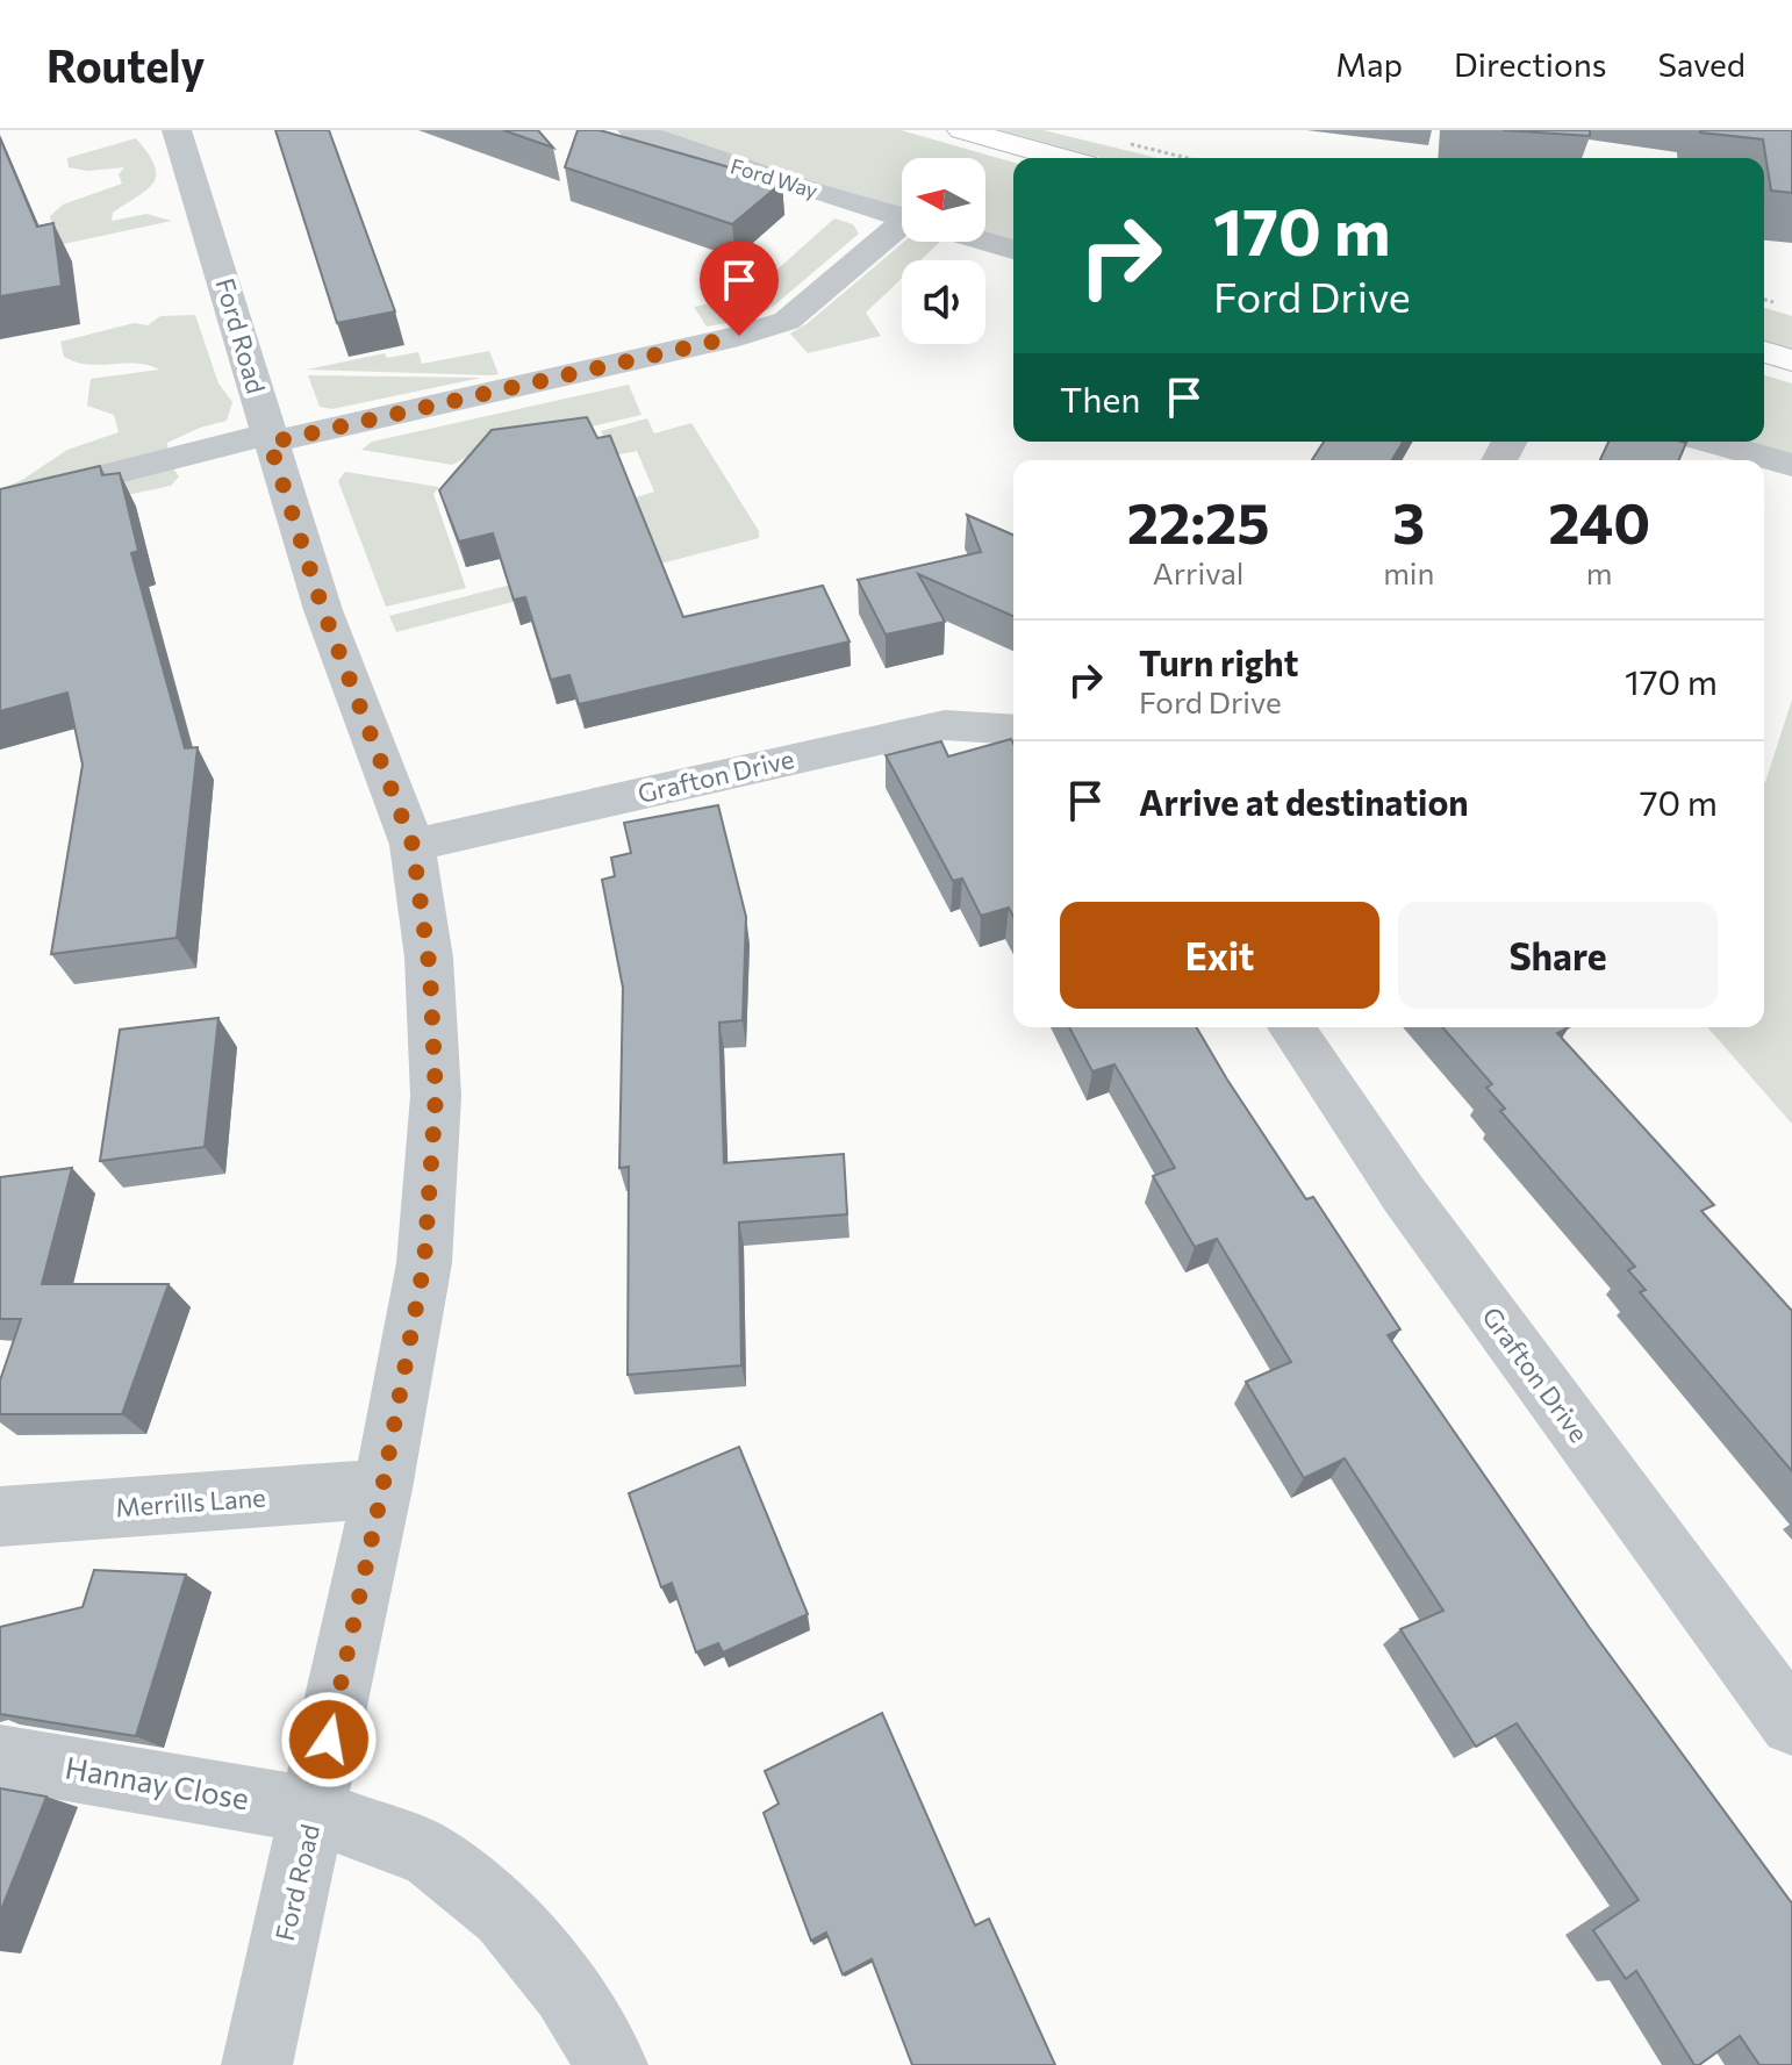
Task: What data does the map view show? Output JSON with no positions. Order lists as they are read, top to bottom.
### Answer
{
  "streets": {
    "street": [
      "Ford Way",
      "Ford Road",
      "Grafton Drive",
      "Merrills Lane",
      "Hannay Close"
    ]
  },
  "crossings": [
    ["Ford Road", "Grafton Drive"],
    ["Ford Road", "Merrills Lane"],
    ["Ford Road", "Hannay Close"]
  ],
  "north": "left",
  "page": {
    "header": "Routely",
    "nav": ["Map", "Directions", "Saved"],
    "turn": ["170 m", "Ford Drive"],
    "then": "Then",
    "eta": [
      "22:25",
      "Arrival",
      "3",
      "min",
      "240",
      "m"
    ],
    "list": [
      {
        "name": "Turn right",
        "note": "Ford Drive",
        "value": "170 m"
      },
      {
        "name": "Arrive at destination",
        "value": "70 m"
      }
    ],
    "buttons": ["Exit", "Share"]
  }
}
